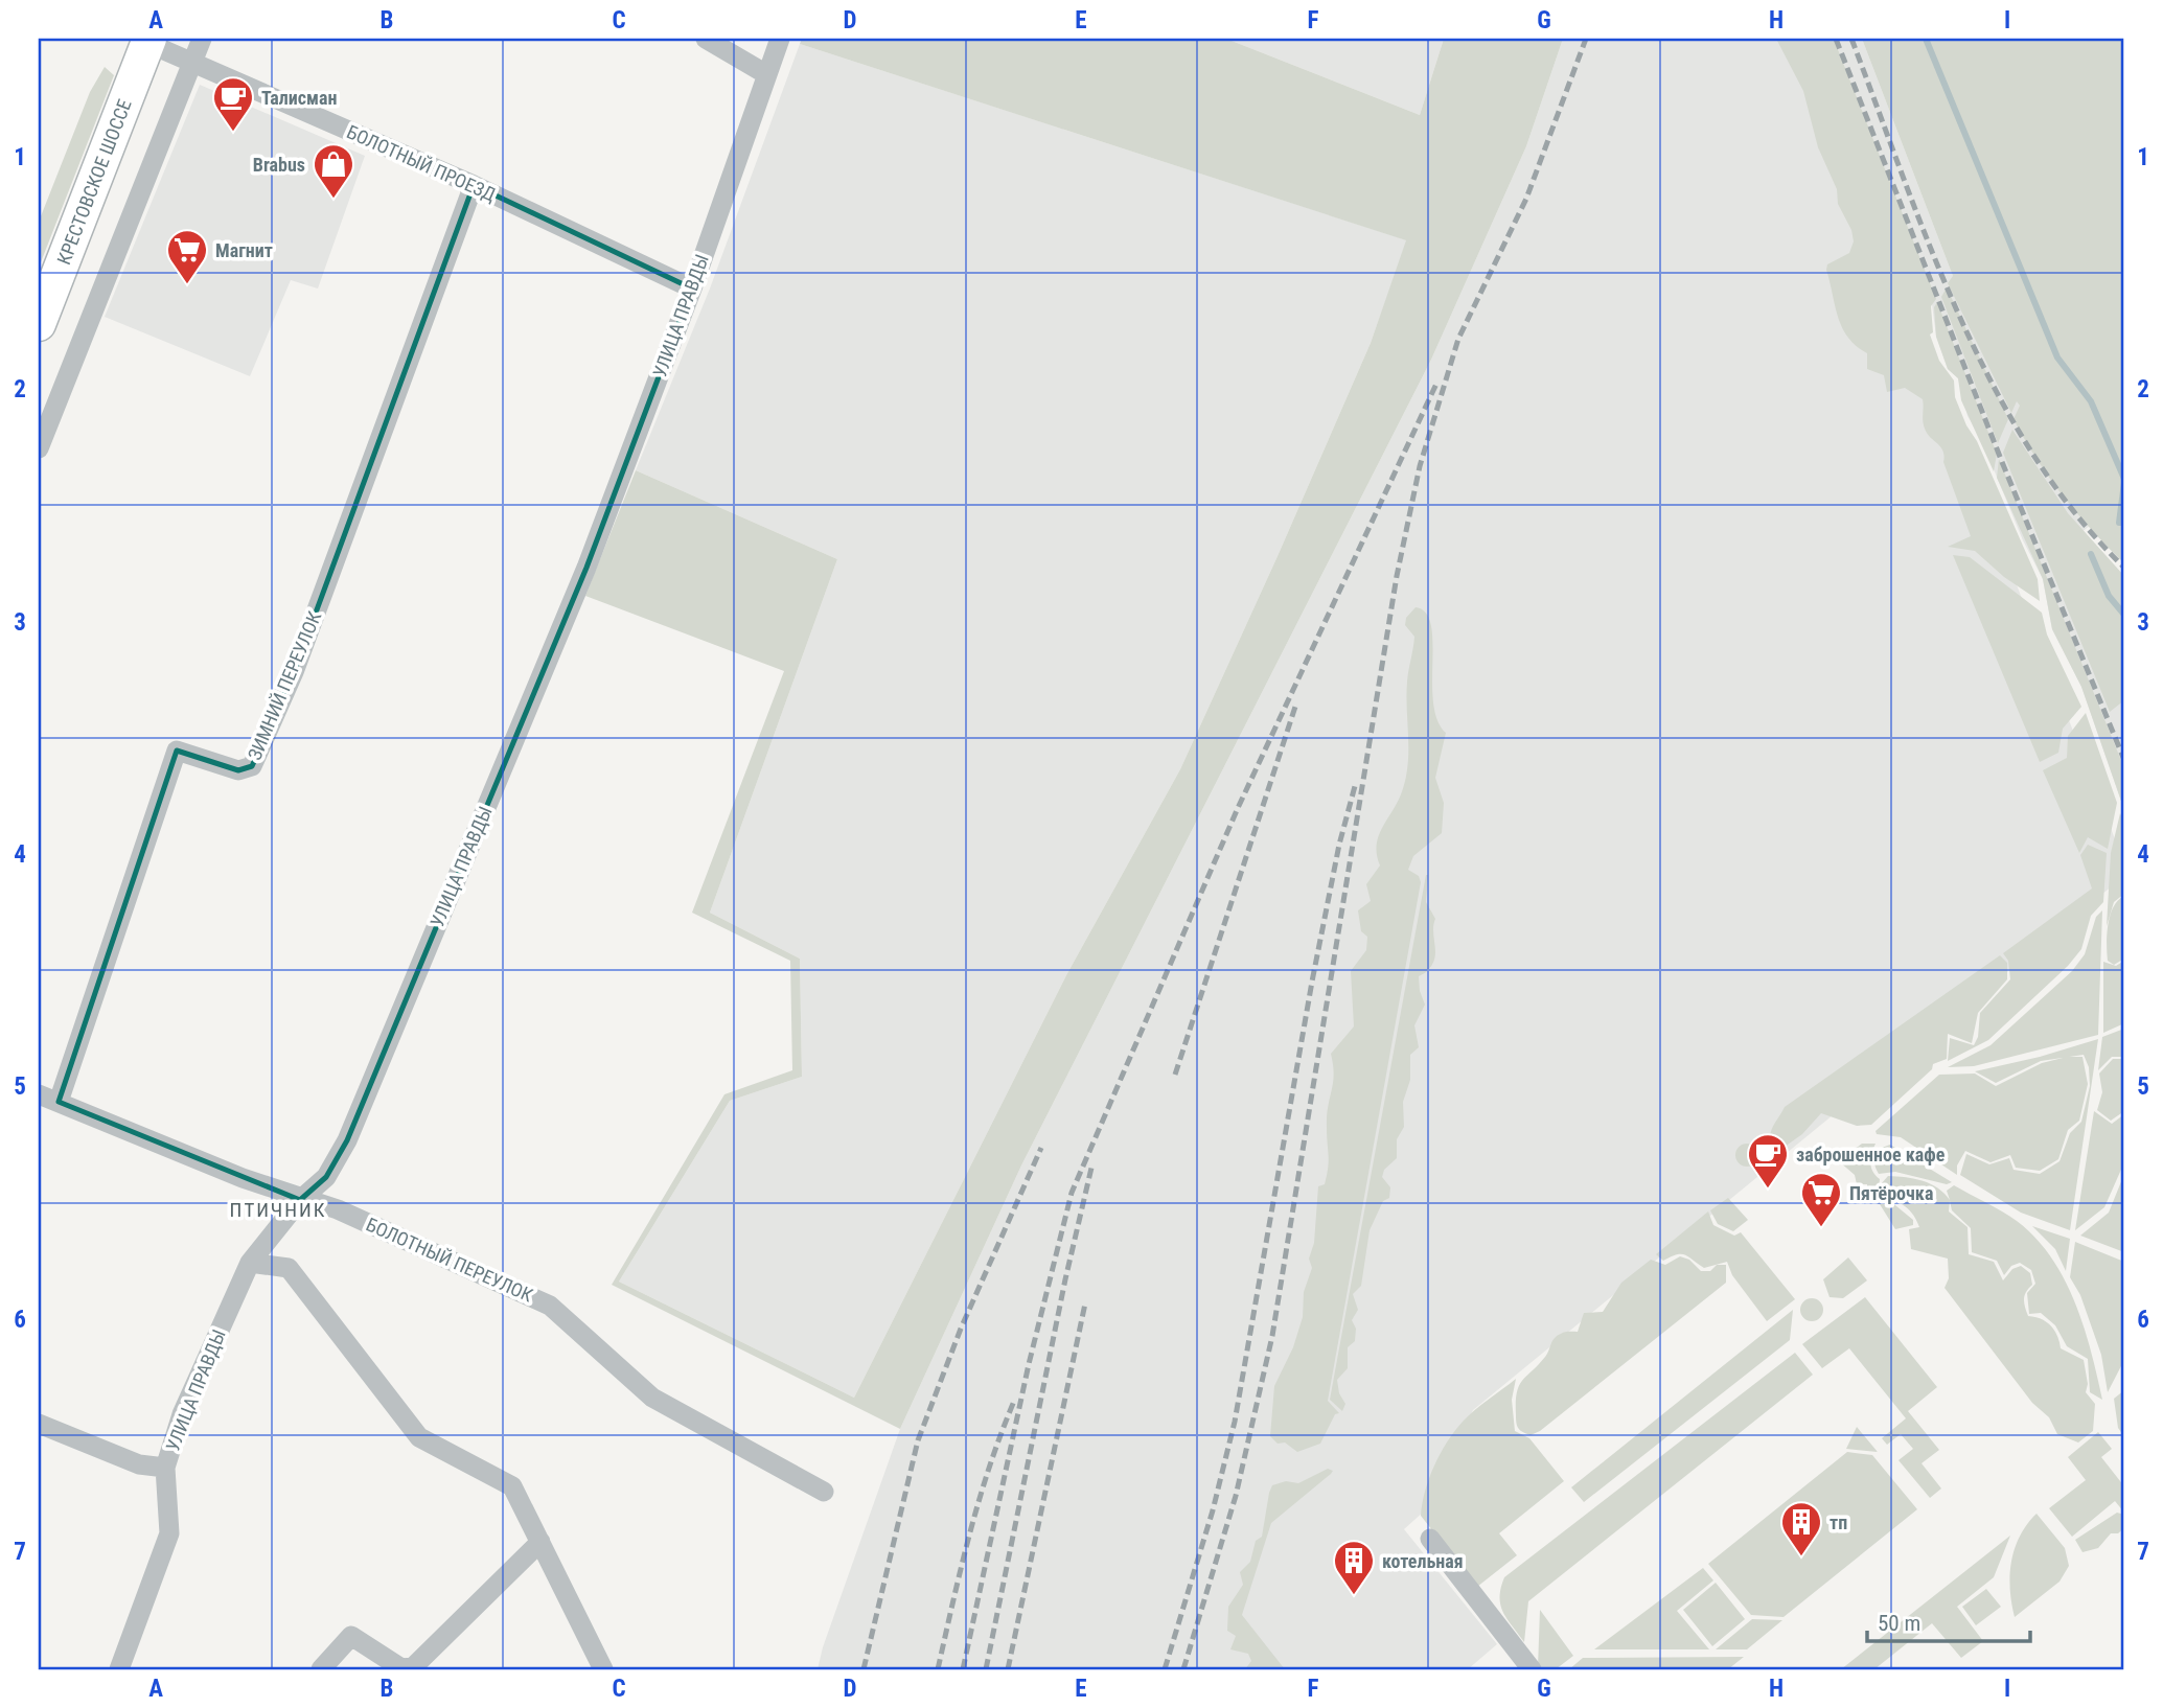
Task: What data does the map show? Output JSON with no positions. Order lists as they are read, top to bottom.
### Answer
{
  "streets": {
    "main road": ["КРЕСТОВСКОЕ ШОССЕ"],
    "street": [
      "БОЛОТНЫЙ ПРОЕЗД",
      "УЛИЦА ПРАВДЫ",
      "ЗИМНИЙ ПЕРЕУЛОК",
      "БОЛОТНЫЙ ПЕРЕУЛОК"
    ]
  },
  "crossings": [
    ["БОЛОТНЫЙ ПРОЕЗД", "КРЕСТОВСКОЕ ШОССЕ"],
    ["БОЛОТНЫЙ ПРОЕЗД", "УЛИЦА ПРАВДЫ"],
    ["БОЛОТНЫЙ ПРОЕЗД", "ЗИМНИЙ ПЕРЕУЛОК"],
    ["УЛИЦА ПРАВДЫ", "БОЛОТНЫЙ ПЕРЕУЛОК"],
    ["ЗИМНИЙ ПЕРЕУЛОК", "БОЛОТНЫЙ ПЕРЕУЛОК"]
  ],
  "districts": ["ПТИЧНИК"],
  "places": {
    "cafe": ["Талисман", "заброшенное кафе"],
    "shop": ["Brabus"],
    "supermarket": ["Магнит", "Пятёрочка"],
    "building": ["тп", "котельная"]
  },
  "scale_bar": "50 m",
  "grid": {
    "columns": [
      "A",
      "B",
      "C",
      "D",
      "E",
      "F",
      "G",
      "H",
      "I"
    ],
    "rows": [
      "1",
      "2",
      "3",
      "4",
      "5",
      "6",
      "7"
    ]
  }
}
